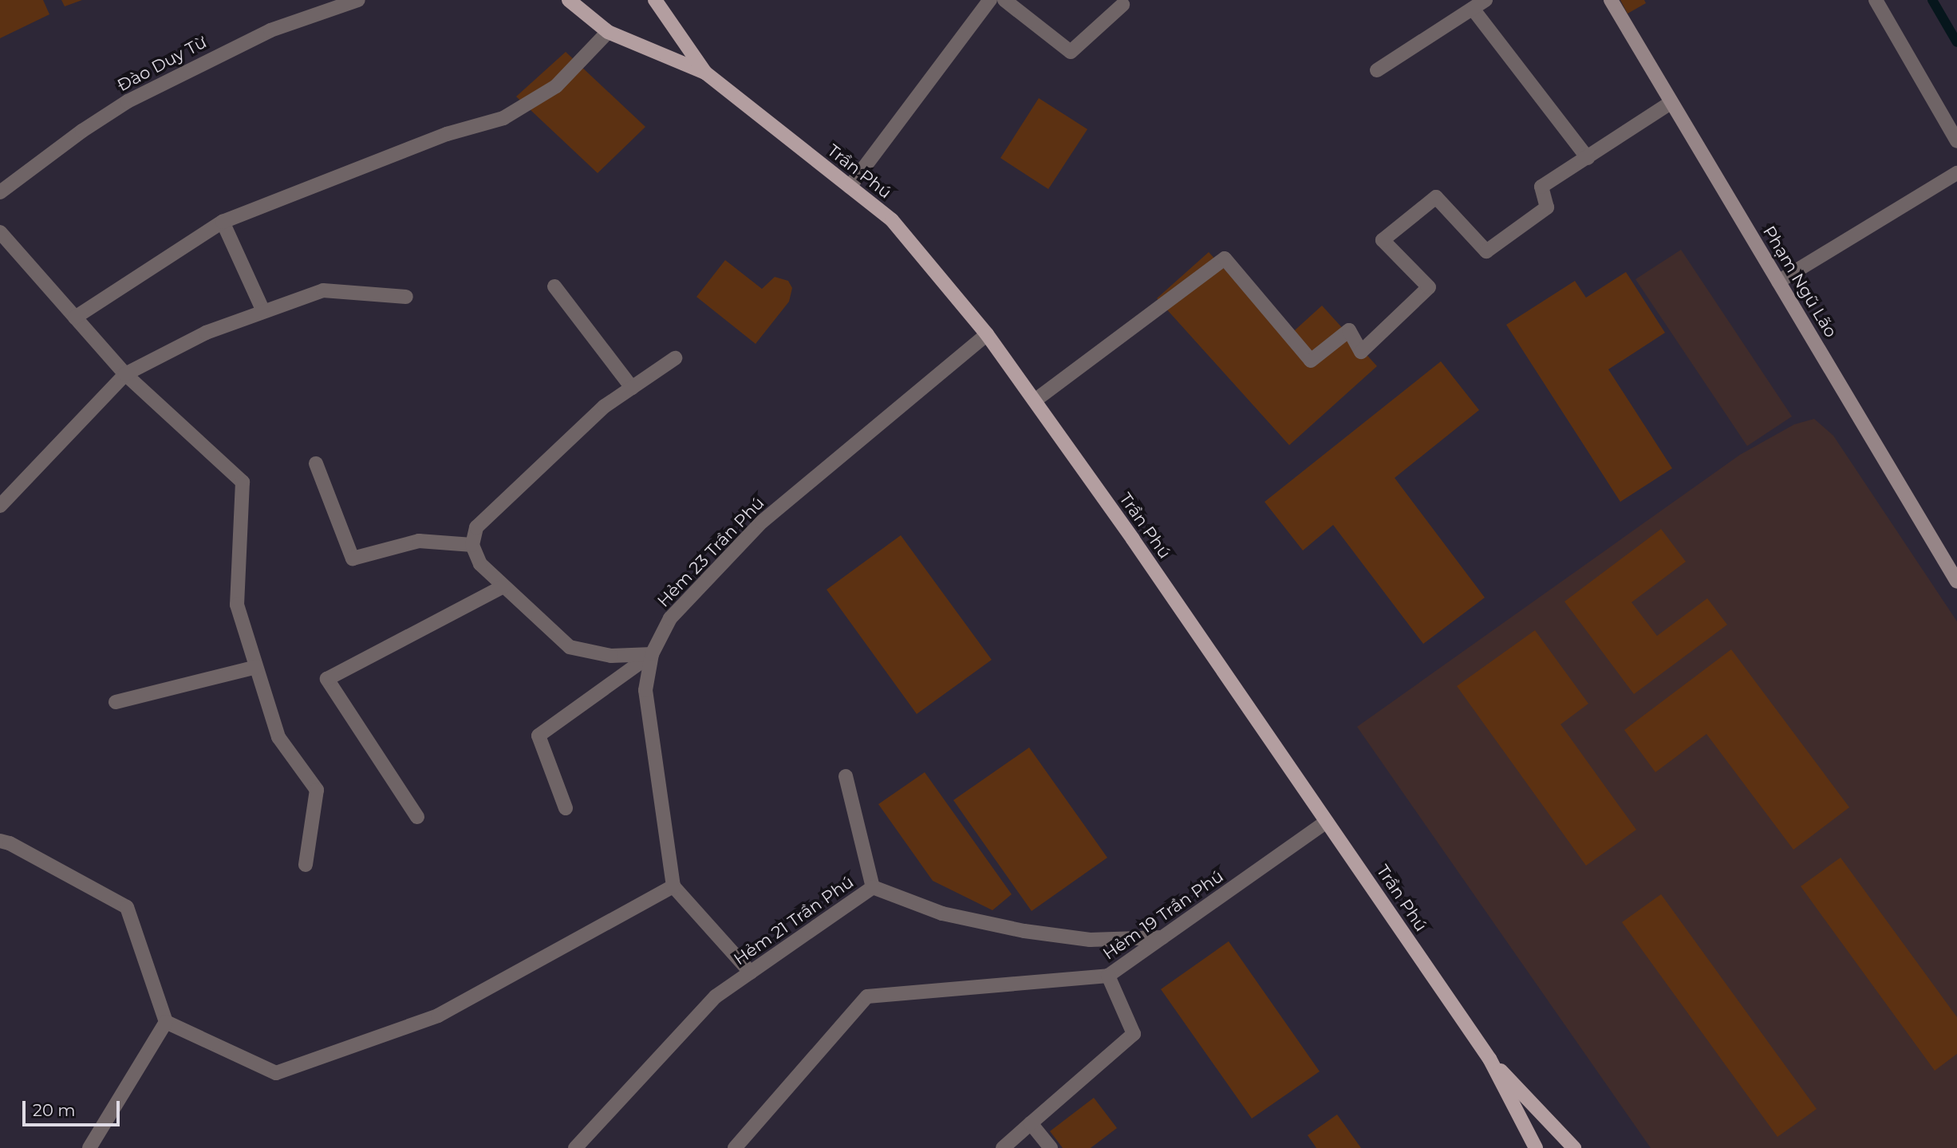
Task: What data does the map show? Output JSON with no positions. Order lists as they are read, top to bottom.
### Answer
{
  "streets": {
    "main road": ["Trần Phú"],
    "street": [
      "Đào Duy Từ",
      "Phạm Ngũ Lão",
      "Hẻm 23 Trần Phú",
      "Hẻm 19 Trần Phú",
      "Hẻm 21 Trần Phú"
    ]
  },
  "crossings": [
    ["Trần Phú", "Hẻm 23 Trần Phú"],
    ["Trần Phú", "Hẻm 19 Trần Phú"],
    ["Hẻm 19 Trần Phú", "Hẻm 21 Trần Phú"]
  ],
  "scale_bar": "20 m"
}
